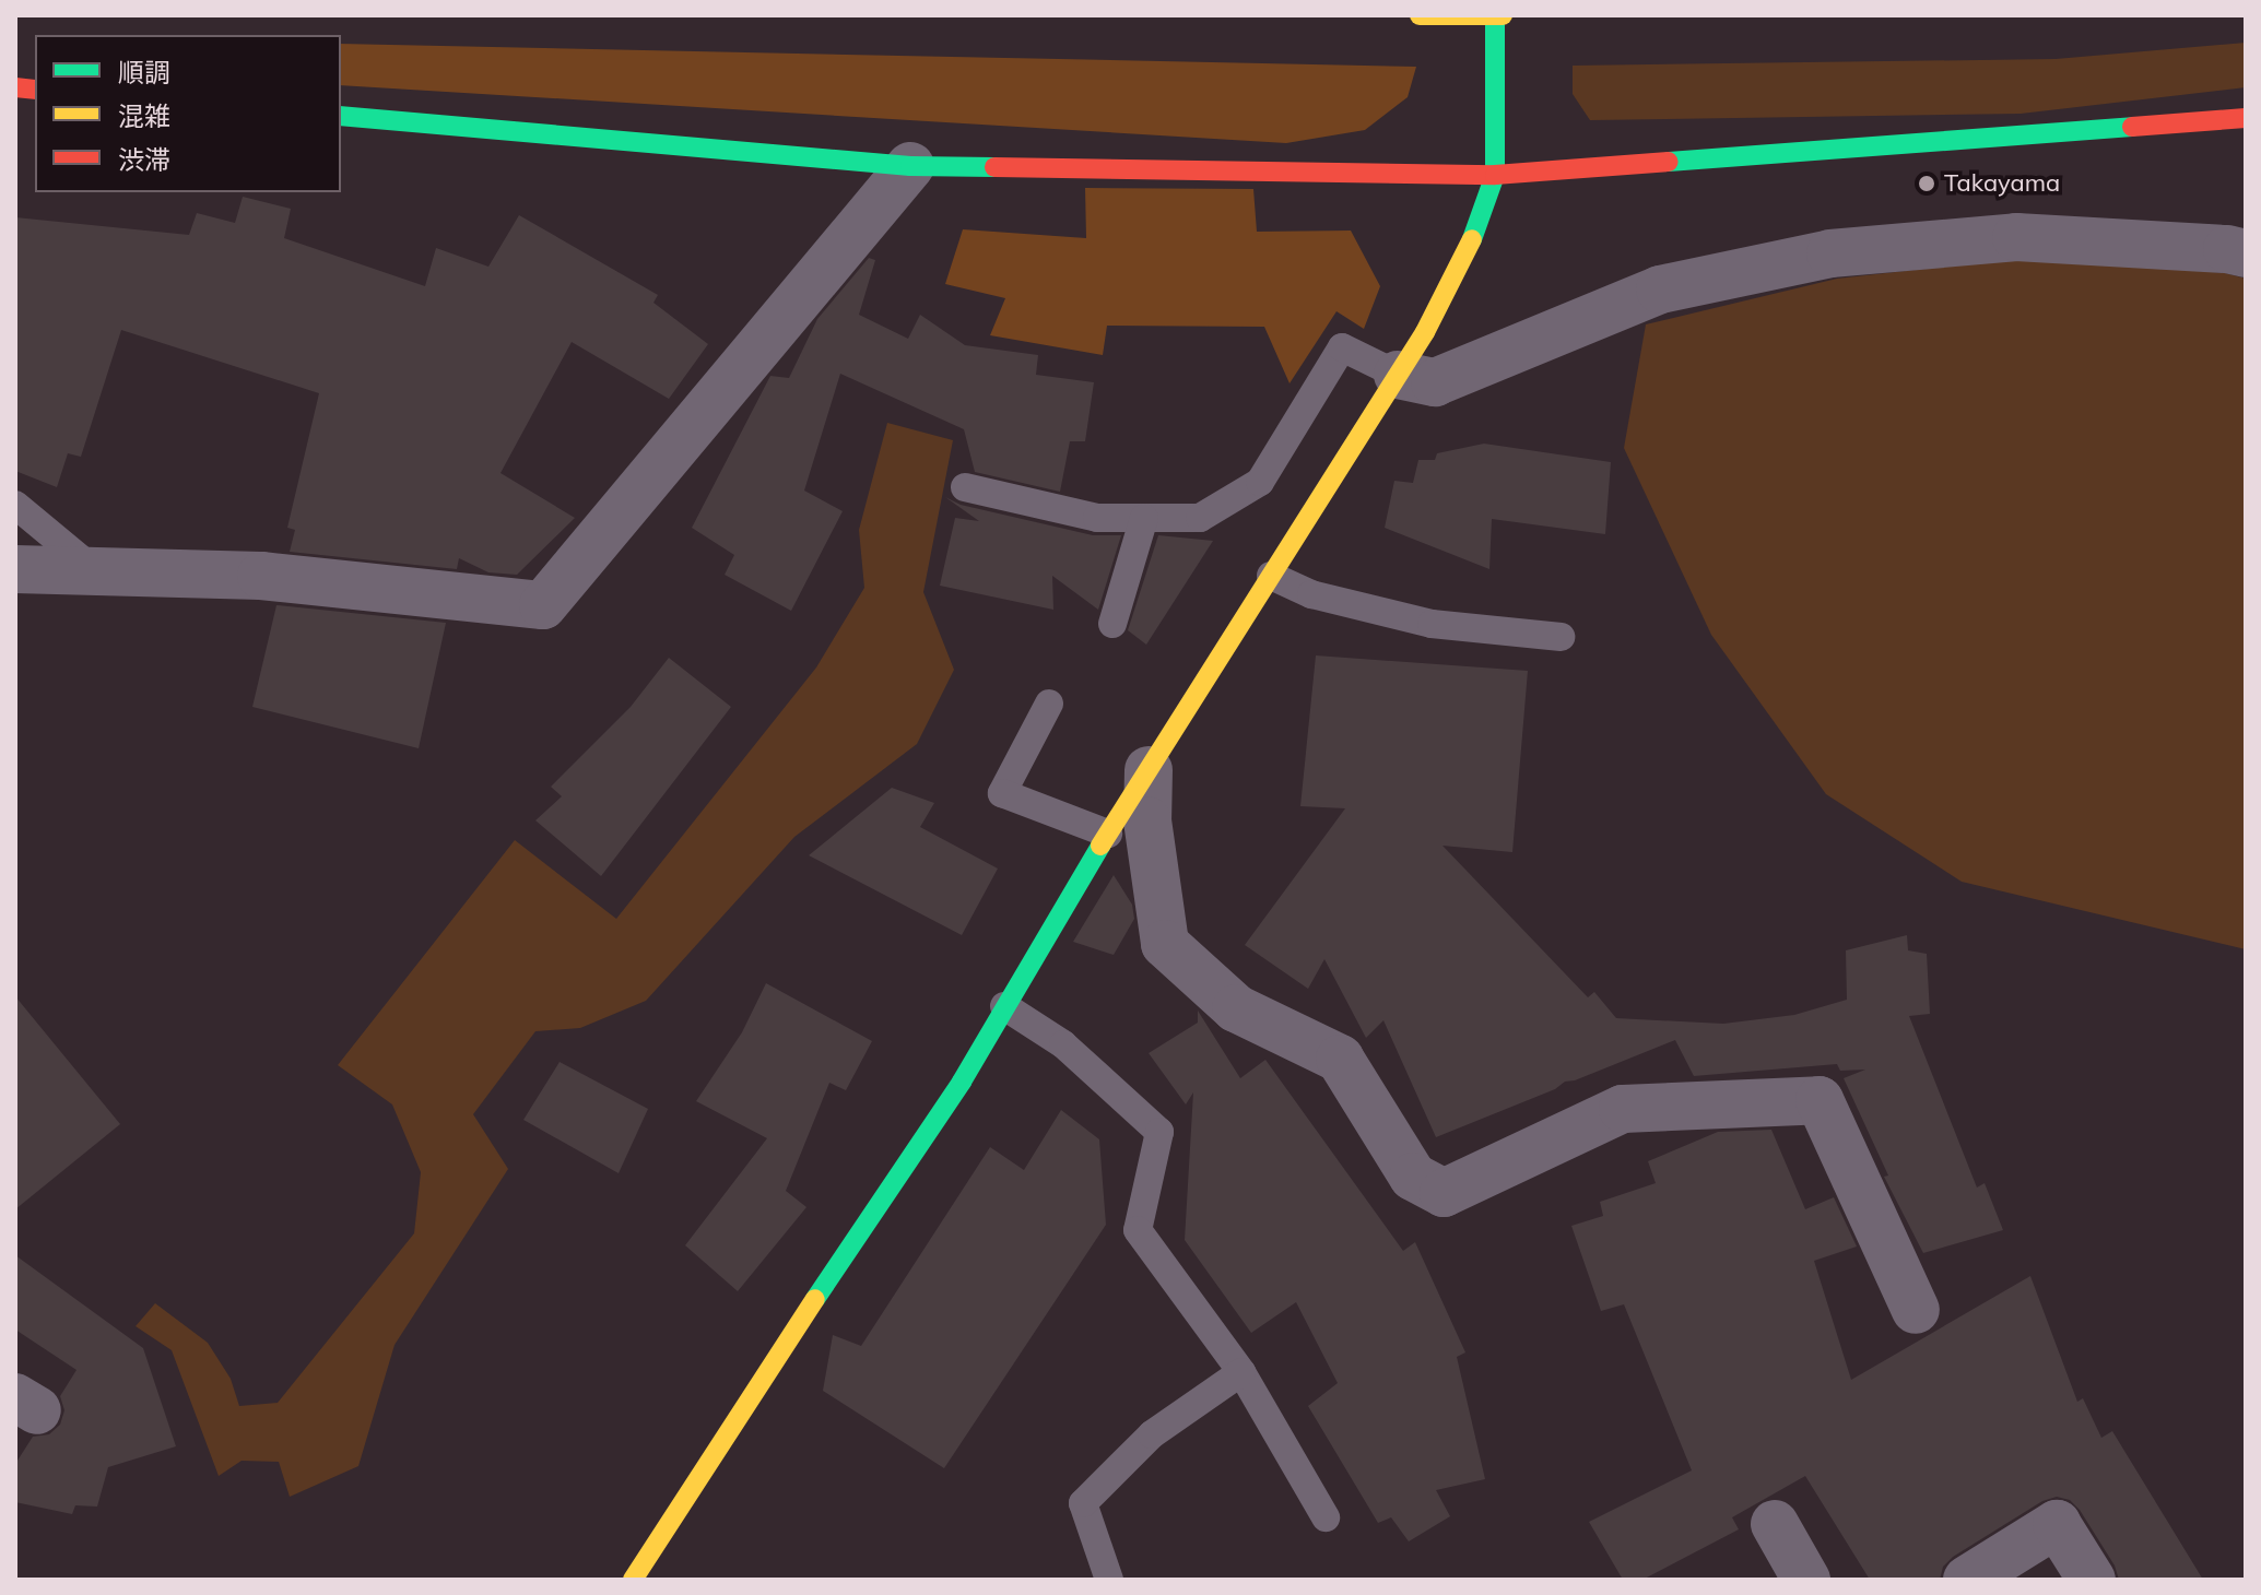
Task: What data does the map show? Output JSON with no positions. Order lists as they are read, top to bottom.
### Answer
{
  "places": ["Takayama"],
  "legend": ["順調", "混雑", "渋滞"]
}
